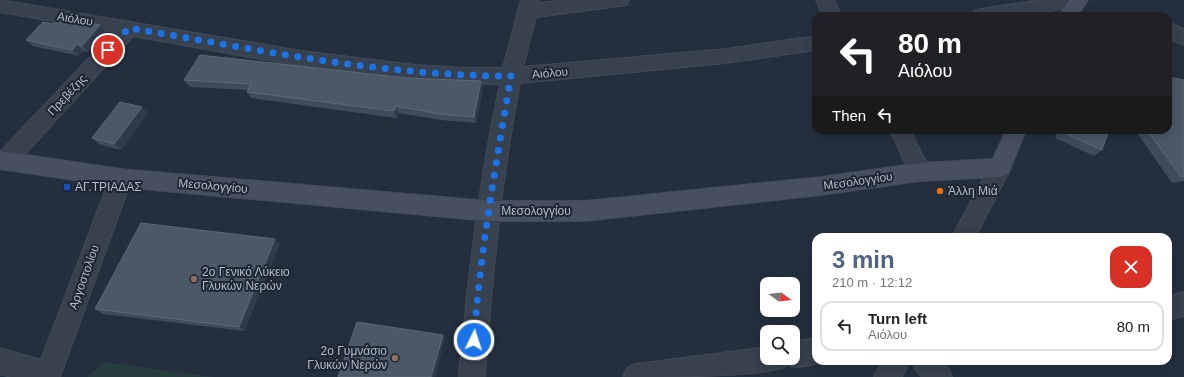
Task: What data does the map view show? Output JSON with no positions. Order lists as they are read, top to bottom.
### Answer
{
  "streets": {
    "street": [
      "Αιόλου",
      "Πρεβέζης",
      "Μεσολογγίου",
      "Αργοστολίου"
    ]
  },
  "crossings": [
    ["Αιόλου", "Πρεβέζης"],
    ["Πρεβέζης", "Μεσολογγίου"],
    ["Μεσολογγίου", "Αργοστολίου"]
  ],
  "places": {
    "transit": ["ΑΓ.ΤΡΙΑΔΑΣ"],
    "other": ["Άλλη Μιά", "2ο Γενικό Λύκειο Γλυκών Νερών", "2ο Γυμνάσιο Γλυκών Νερών"]
  },
  "north": "right",
  "page": {
    "turn": ["80 m", "Αιόλου"],
    "then": "Then",
    "heading": ["3 min", "210 m · 12:12"],
    "list": [
      {
        "name": "Turn left",
        "note": "Αιόλου",
        "value": "80 m"
      }
    ]
  }
}
